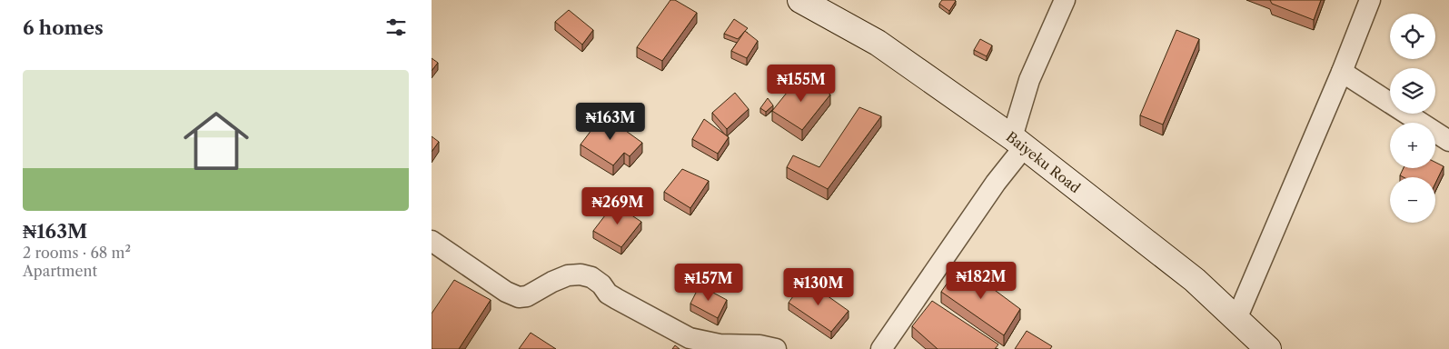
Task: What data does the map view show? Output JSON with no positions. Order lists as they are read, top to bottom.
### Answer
{
  "streets": {
    "main road": ["Baiyeku Road"]
  },
  "page": {
    "heading": "6 homes",
    "map_buttons": ["+", "−"],
    "list": [
      {
        "name": "₦163M",
        "note": "2 rooms · 68 m² · Apartment"
      }
    ],
    "price": [
      "₦155M",
      "₦163M",
      "₦269M",
      "₦182M",
      "₦157M",
      "₦130M"
    ]
  }
}
